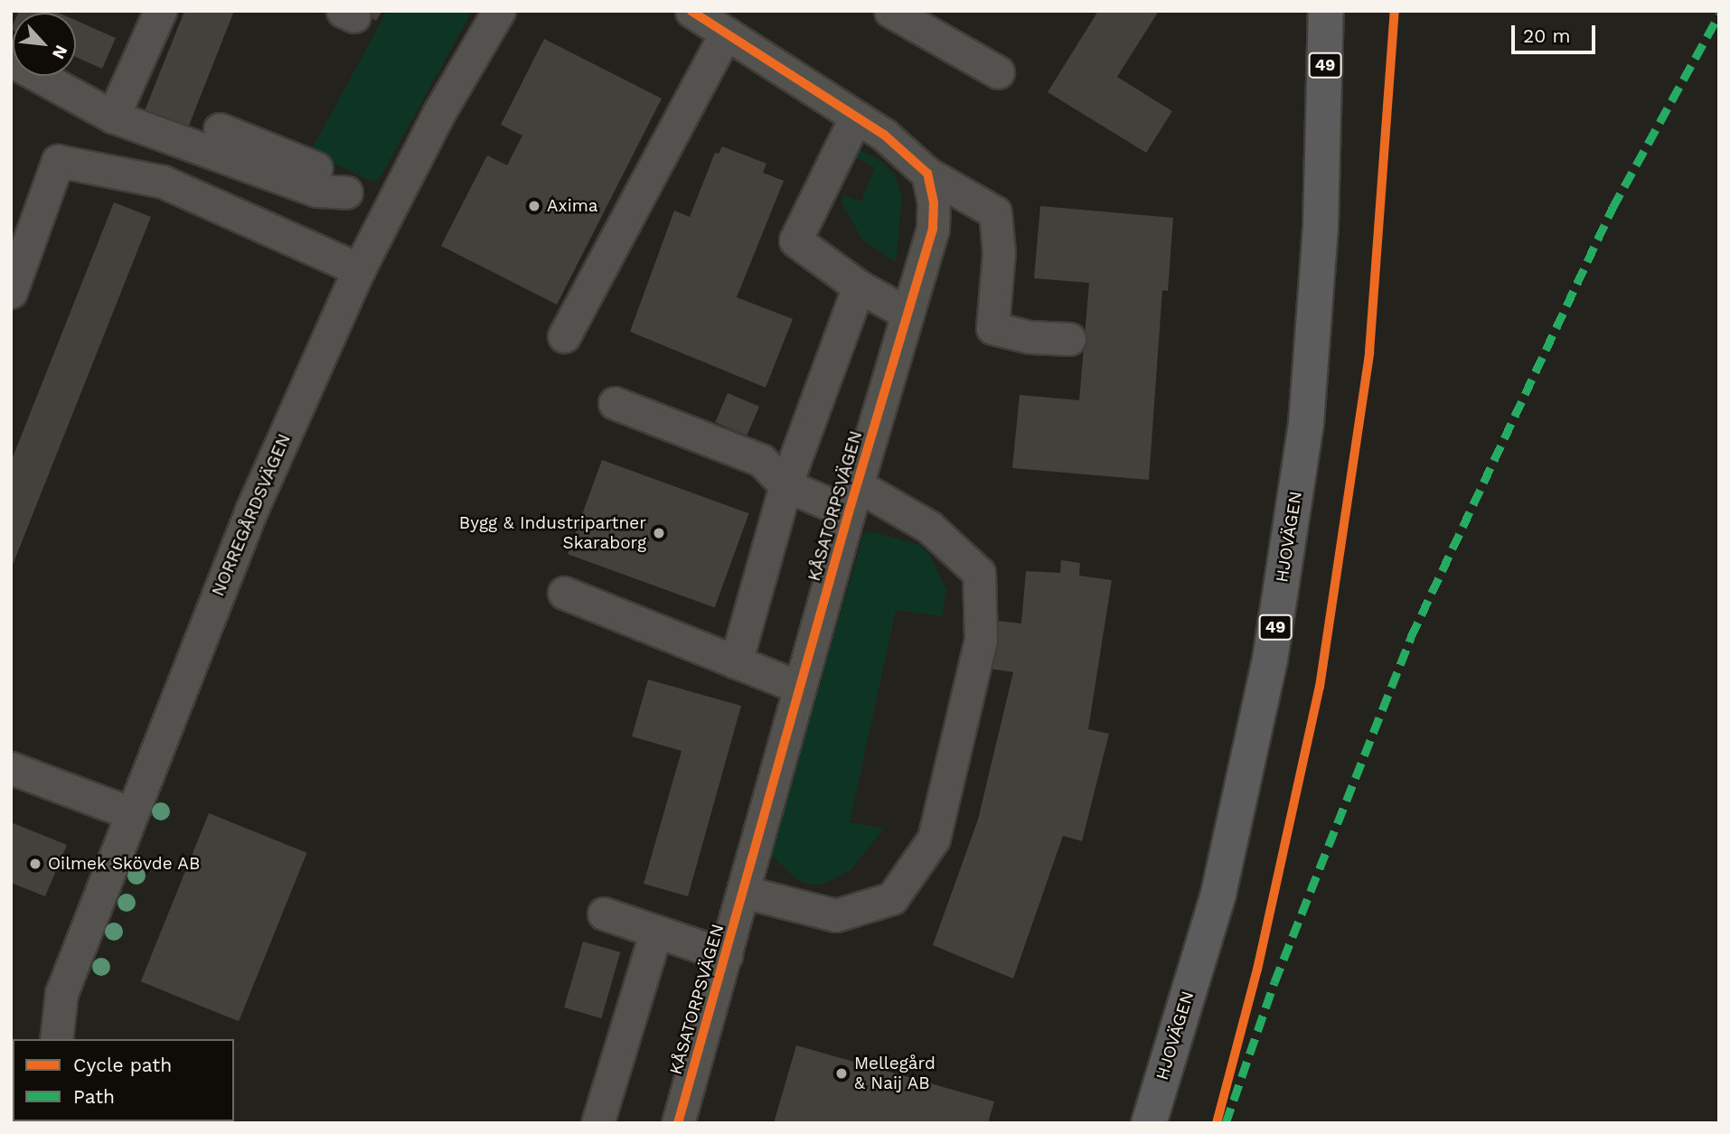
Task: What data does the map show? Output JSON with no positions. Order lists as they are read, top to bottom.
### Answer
{
  "streets": {
    "main road": ["49", "HJOVÄGEN"],
    "street": ["KÅSATORPSVÄGEN", "NORREGÅRDSVÄGEN"]
  },
  "places": [
    "Axima",
    "Bygg & Industripartner Skaraborg",
    "Oilmek Skövde AB",
    "Mellegård & Naij AB"
  ],
  "legend": ["Cycle path", "Path"],
  "scale_bar": "20 m",
  "north": "bottom right"
}
